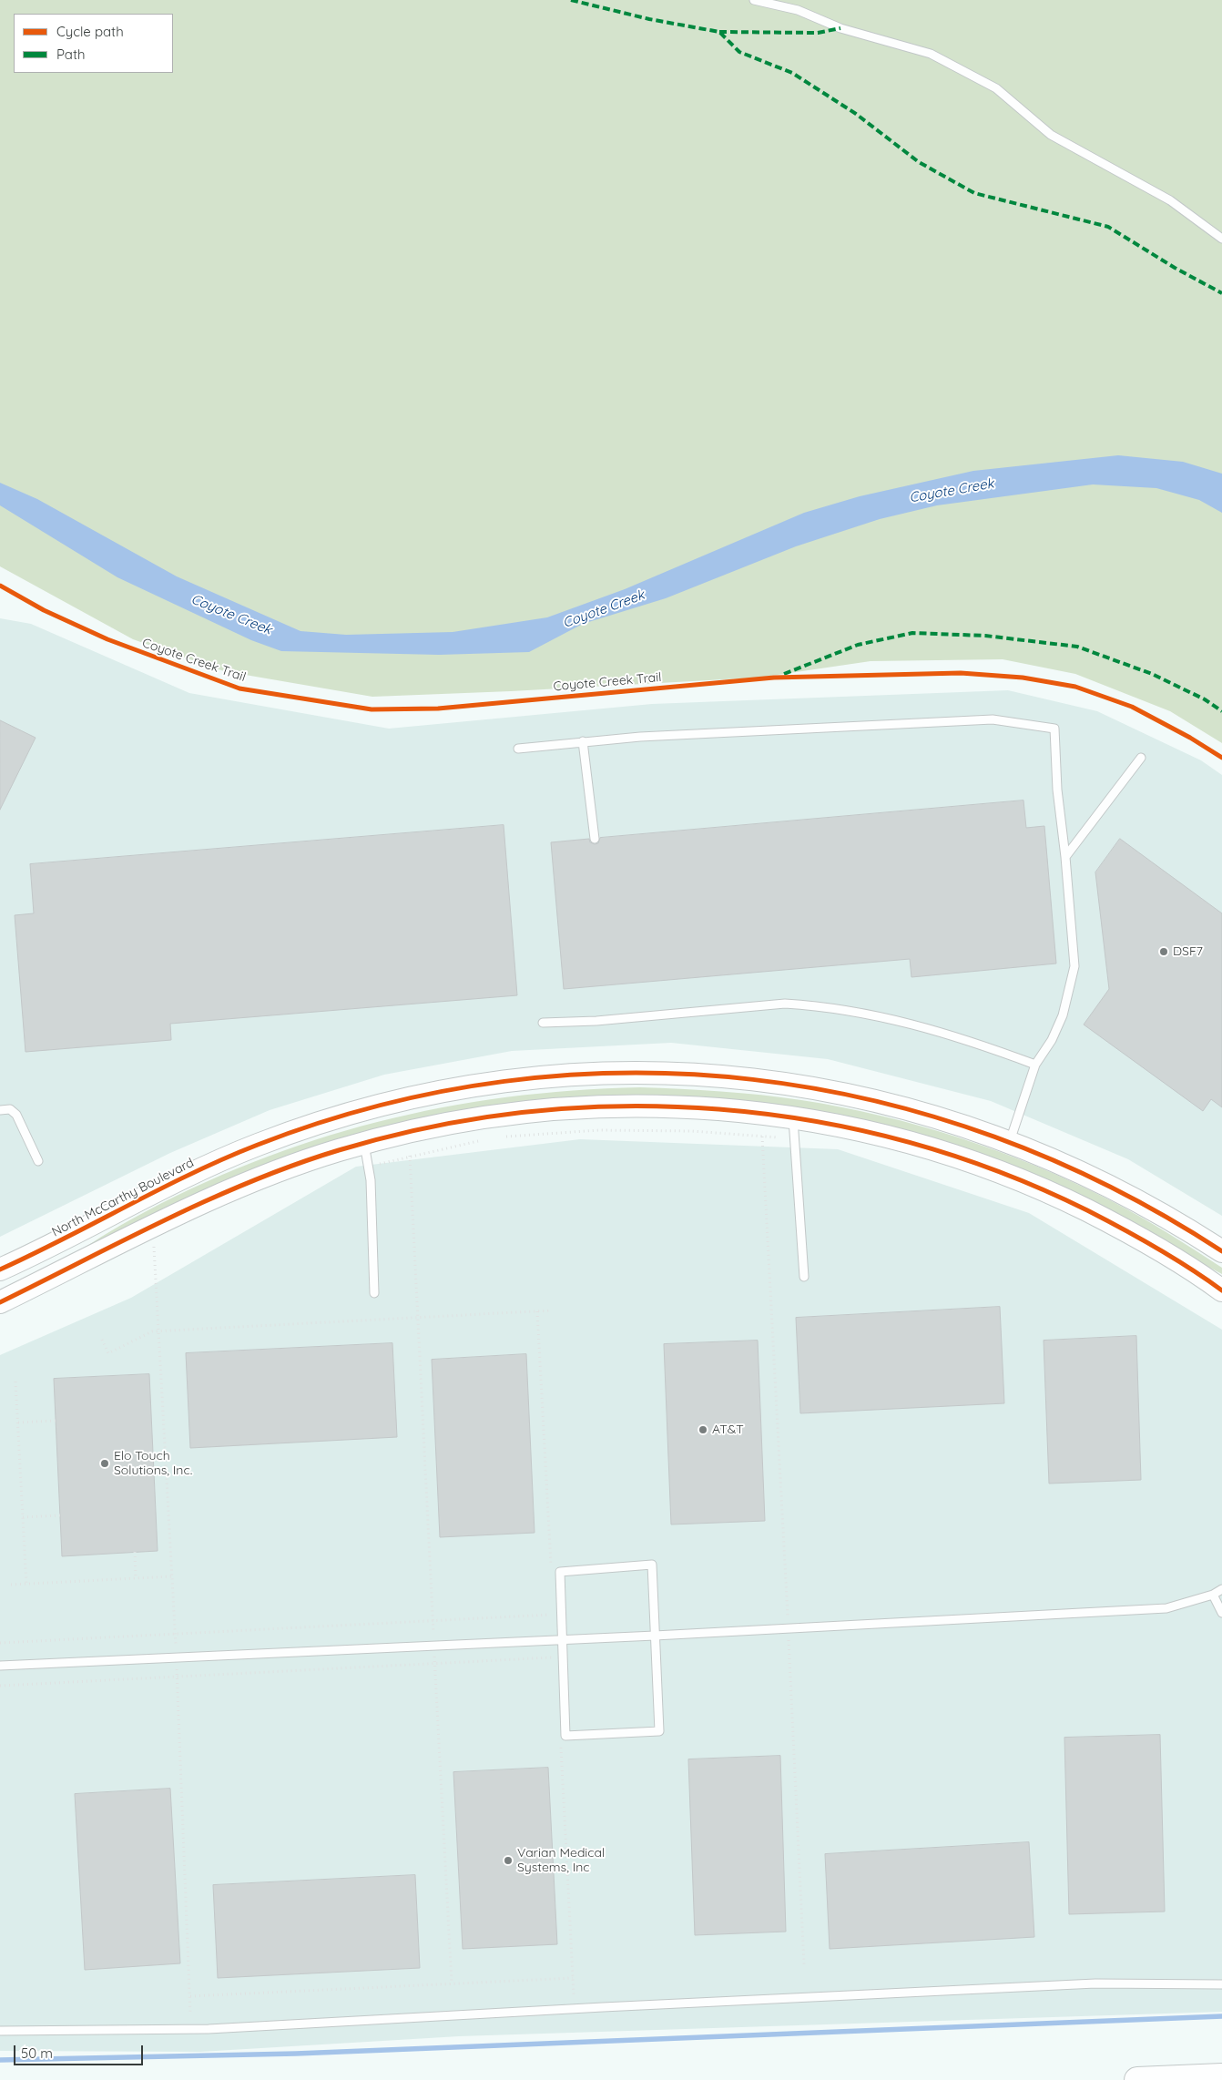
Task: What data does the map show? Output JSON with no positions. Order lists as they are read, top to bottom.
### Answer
{
  "streets": {
    "main road": ["North McCarthy Boulevard"],
    "cycle path": ["Coyote Creek Trail"]
  },
  "water": ["Coyote Creek"],
  "places": [
    "DSF7",
    "AT&T",
    "Elo Touch Solutions, Inc.",
    "Varian Medical Systems, Inc"
  ],
  "legend": ["Cycle path", "Path"],
  "scale_bar": "50 m"
}
